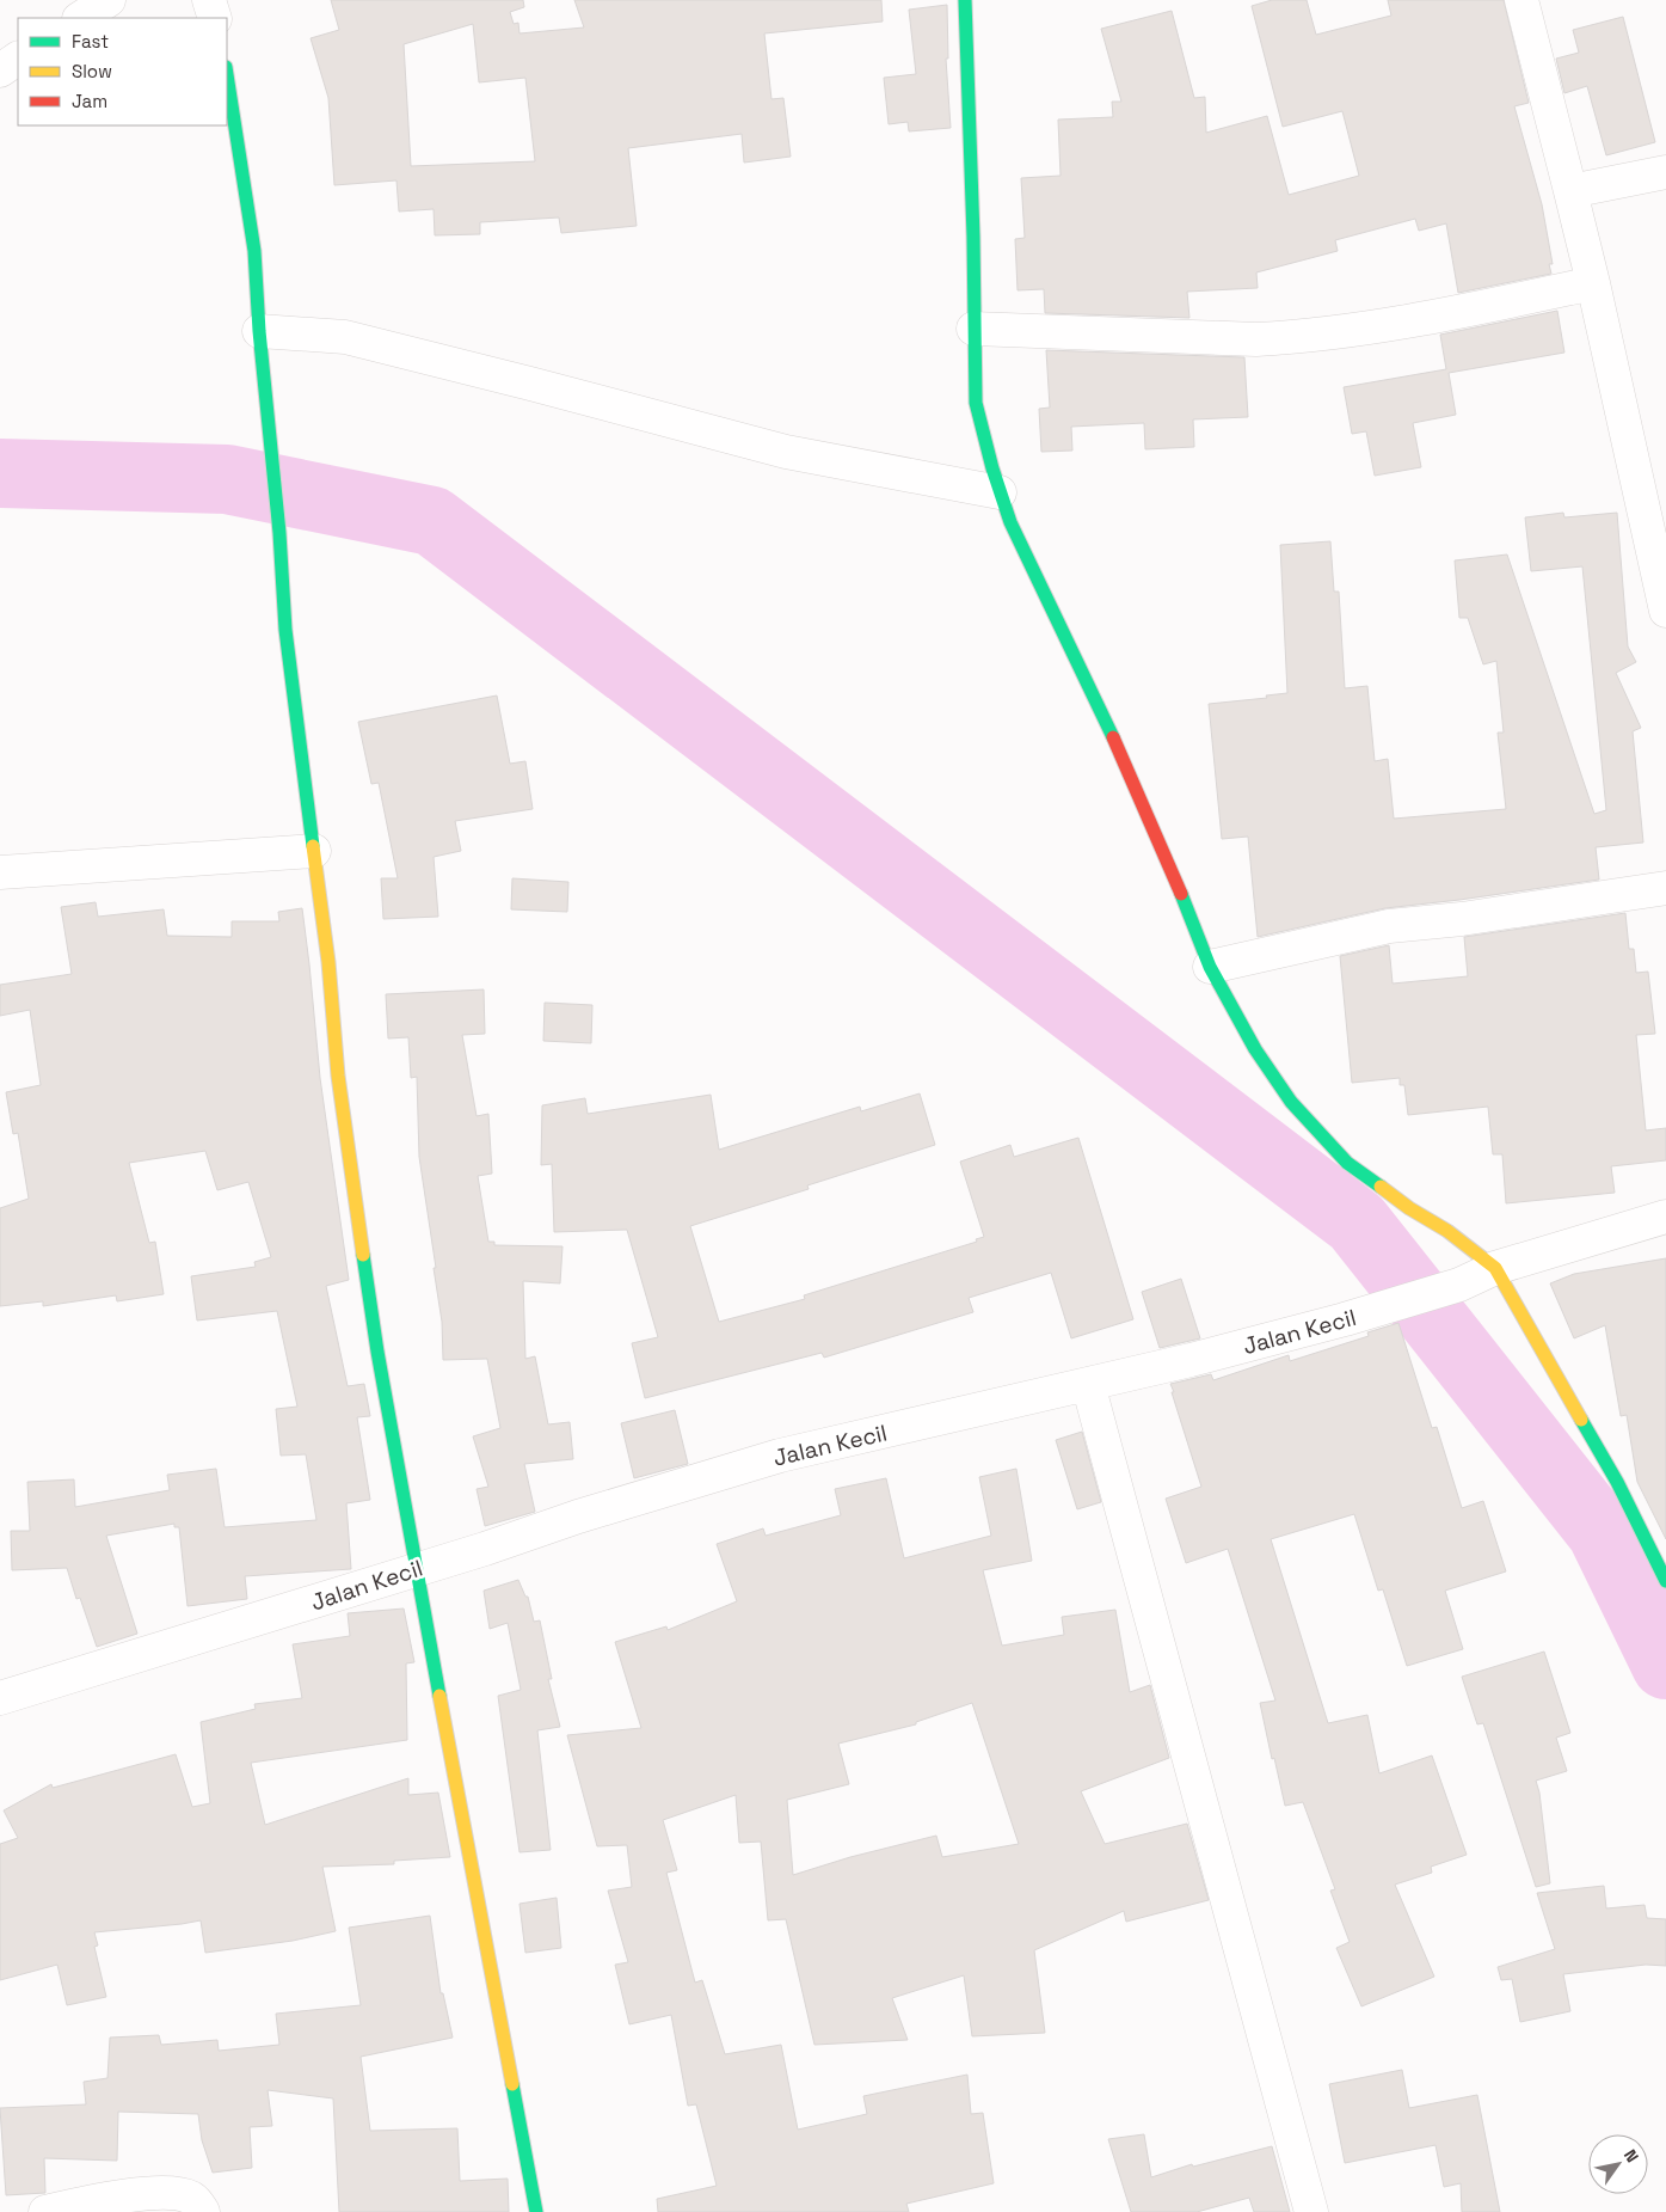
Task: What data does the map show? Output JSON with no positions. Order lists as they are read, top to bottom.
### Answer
{
  "streets": {
    "street": ["Jalan Kecil"]
  },
  "legend": ["Fast", "Slow", "Jam"],
  "north": "top right"
}
